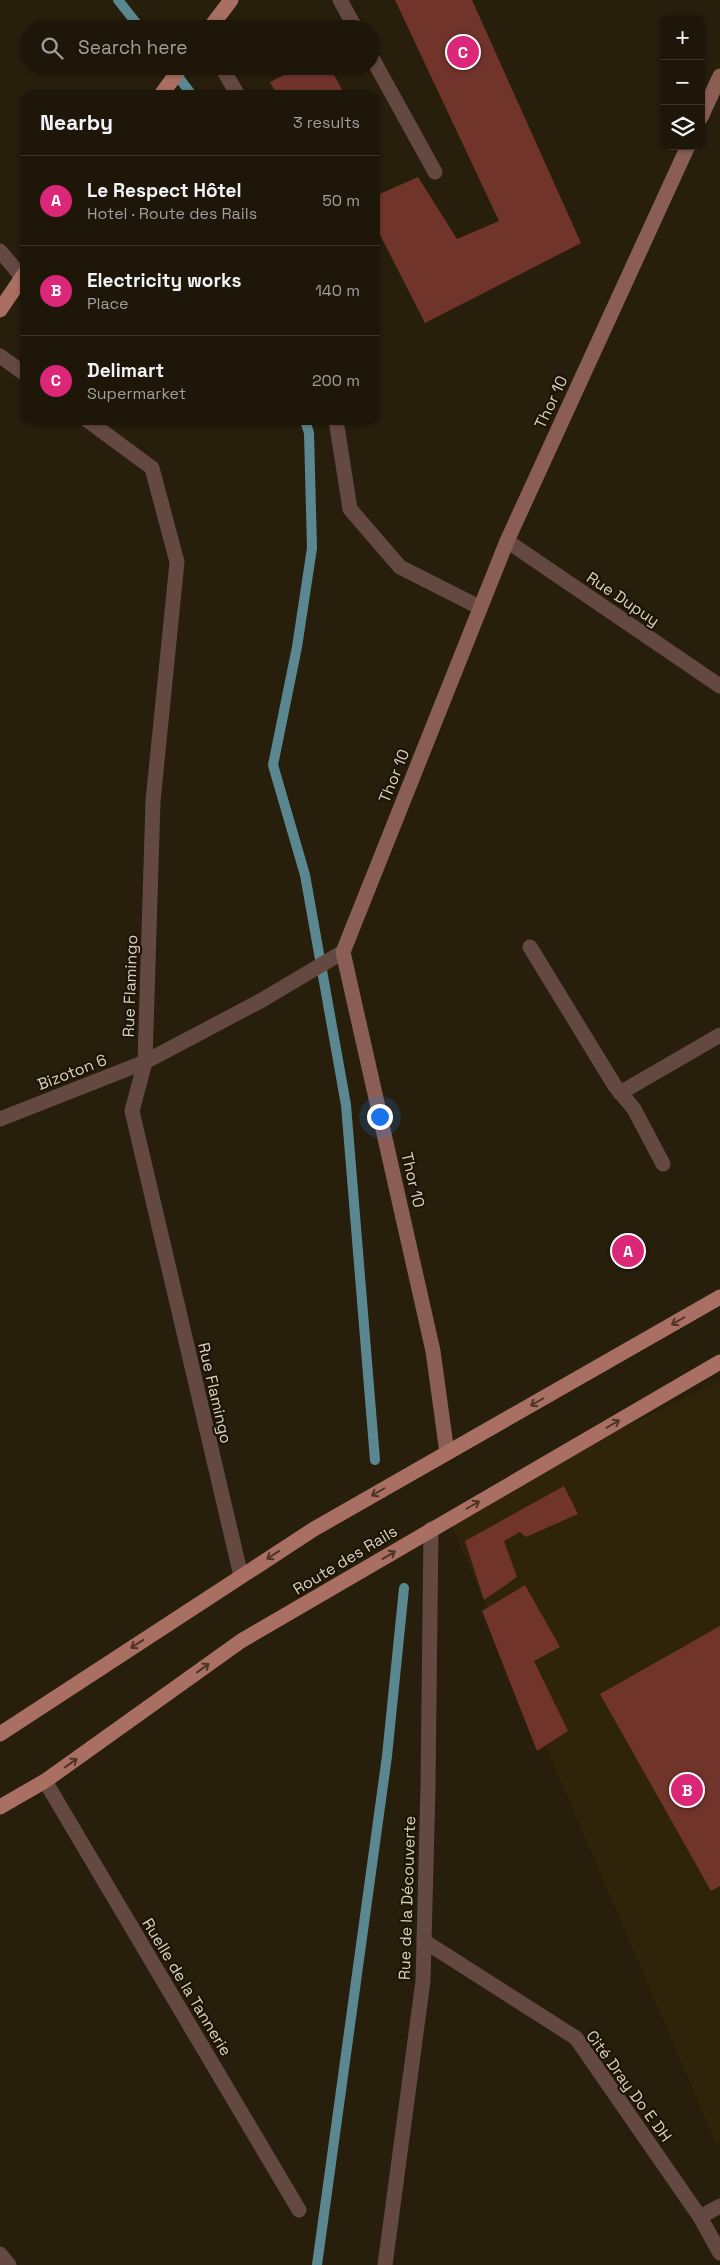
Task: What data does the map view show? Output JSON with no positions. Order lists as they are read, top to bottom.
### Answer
{
  "streets": {
    "main road": ["Route des Rails"],
    "street": [
      "Thor 10",
      "Rue Dupuy",
      "Rue Flamingo",
      "Bizoton 6",
      "Rue de la Découverte",
      "Ruelle de la Tannerie",
      "Cité Dray Do E DH"
    ]
  },
  "crossings": [
    ["Thor 10", "Rue Dupuy"],
    ["Thor 10", "Bizoton 6"],
    ["Rue Flamingo", "Bizoton 6"],
    ["Route des Rails", "Rue de la Découverte"],
    ["Route des Rails", "Ruelle de la Tannerie"],
    ["Rue de la Découverte", "Cité Dray Do E DH"]
  ],
  "page": {
    "map_buttons": ["+", "−"],
    "search": "Search here",
    "pins": ["C", "A", "B"],
    "heading": ["Nearby", "3 results"],
    "list": [
      {
        "mark": "A",
        "name": "Le Respect Hôtel",
        "note": "Hotel · Route des Rails",
        "value": "50 m"
      },
      {
        "mark": "B",
        "name": "Electricity works",
        "note": "Place",
        "value": "140 m"
      },
      {
        "mark": "C",
        "name": "Delimart",
        "note": "Supermarket",
        "value": "200 m"
      }
    ]
  }
}
